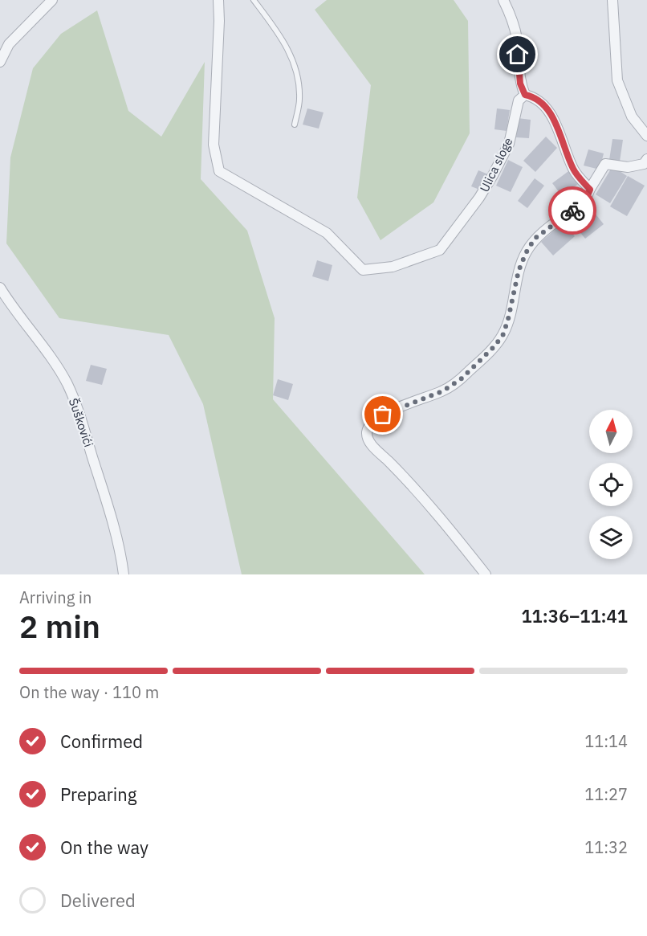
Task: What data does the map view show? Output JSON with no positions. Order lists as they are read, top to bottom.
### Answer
{
  "streets": {
    "street": ["Ulica sloge", "Šuškovići"]
  },
  "north": "top",
  "page": {
    "heading": ["2 min", "Arriving in", "11:36–11:41"],
    "bar": "On the way · 110 m",
    "list": [
      ["Confirmed", "11:14"],
      ["Preparing", "11:27"],
      ["On the way", "11:32"],
      "Delivered"
    ]
  }
}
